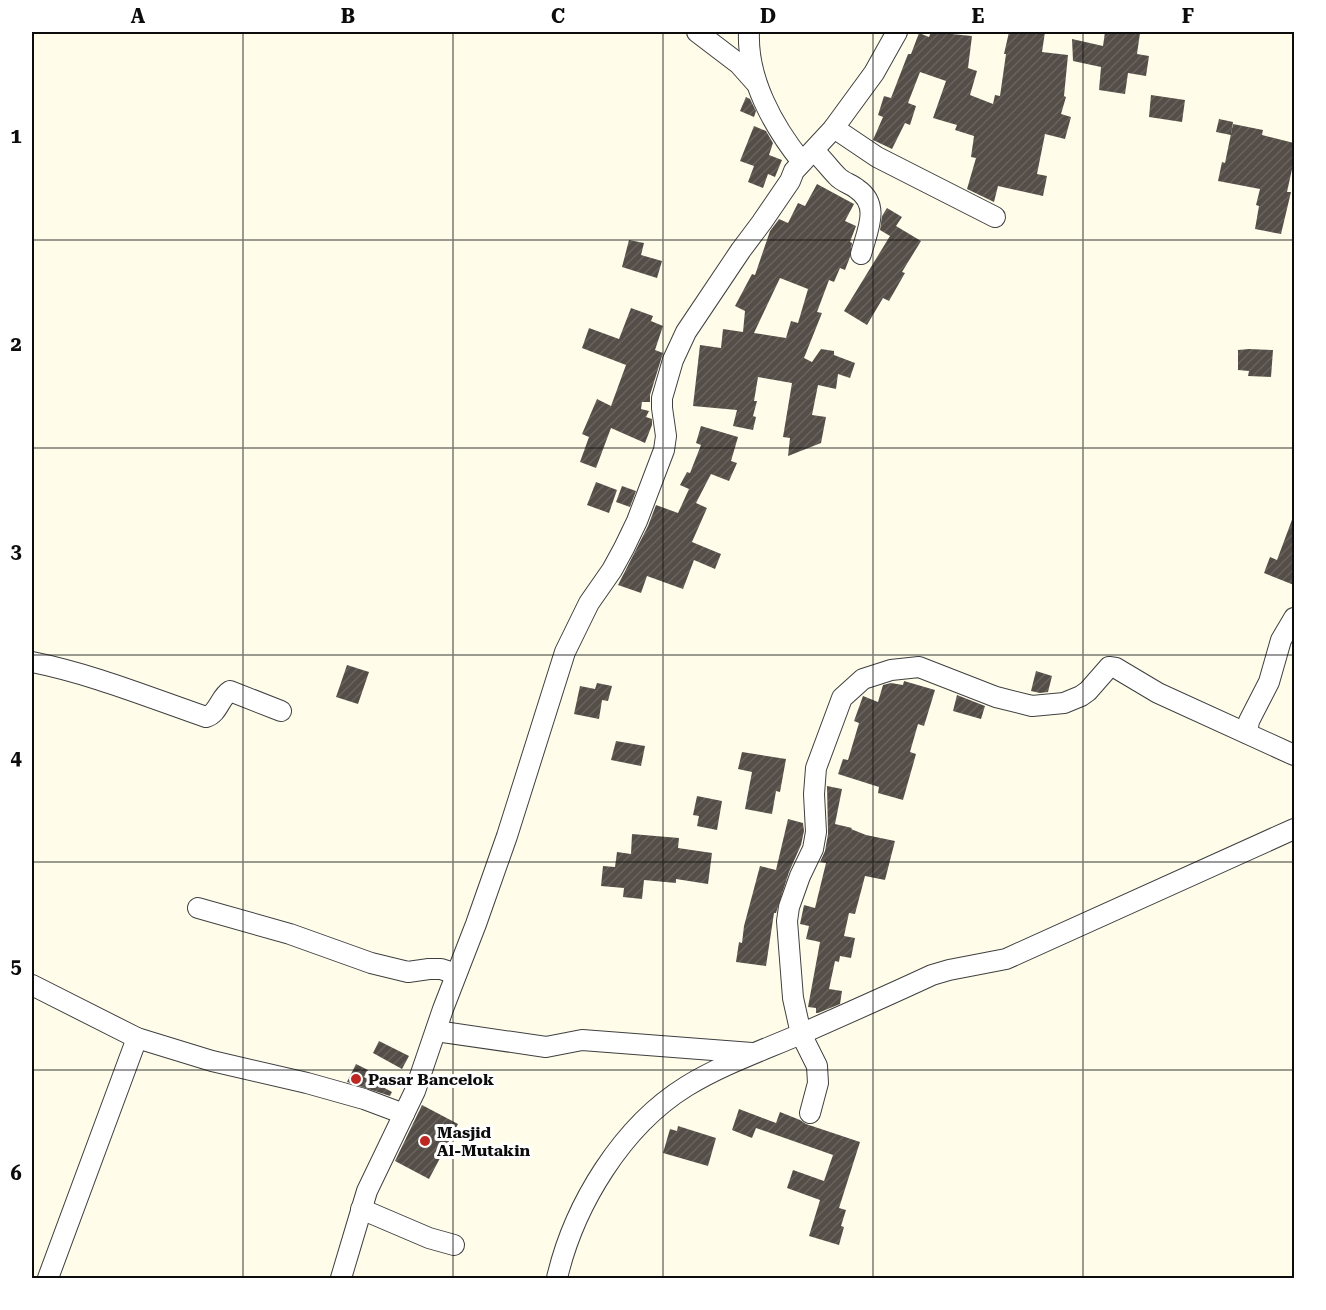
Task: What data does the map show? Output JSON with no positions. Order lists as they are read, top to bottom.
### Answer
{
  "places": ["Pasar Bancelok", "Masjid Al-Mutakin"],
  "grid": {
    "columns": [
      "A",
      "B",
      "C",
      "D",
      "E",
      "F"
    ],
    "rows": [
      "1",
      "2",
      "3",
      "4",
      "5",
      "6"
    ]
  }
}
